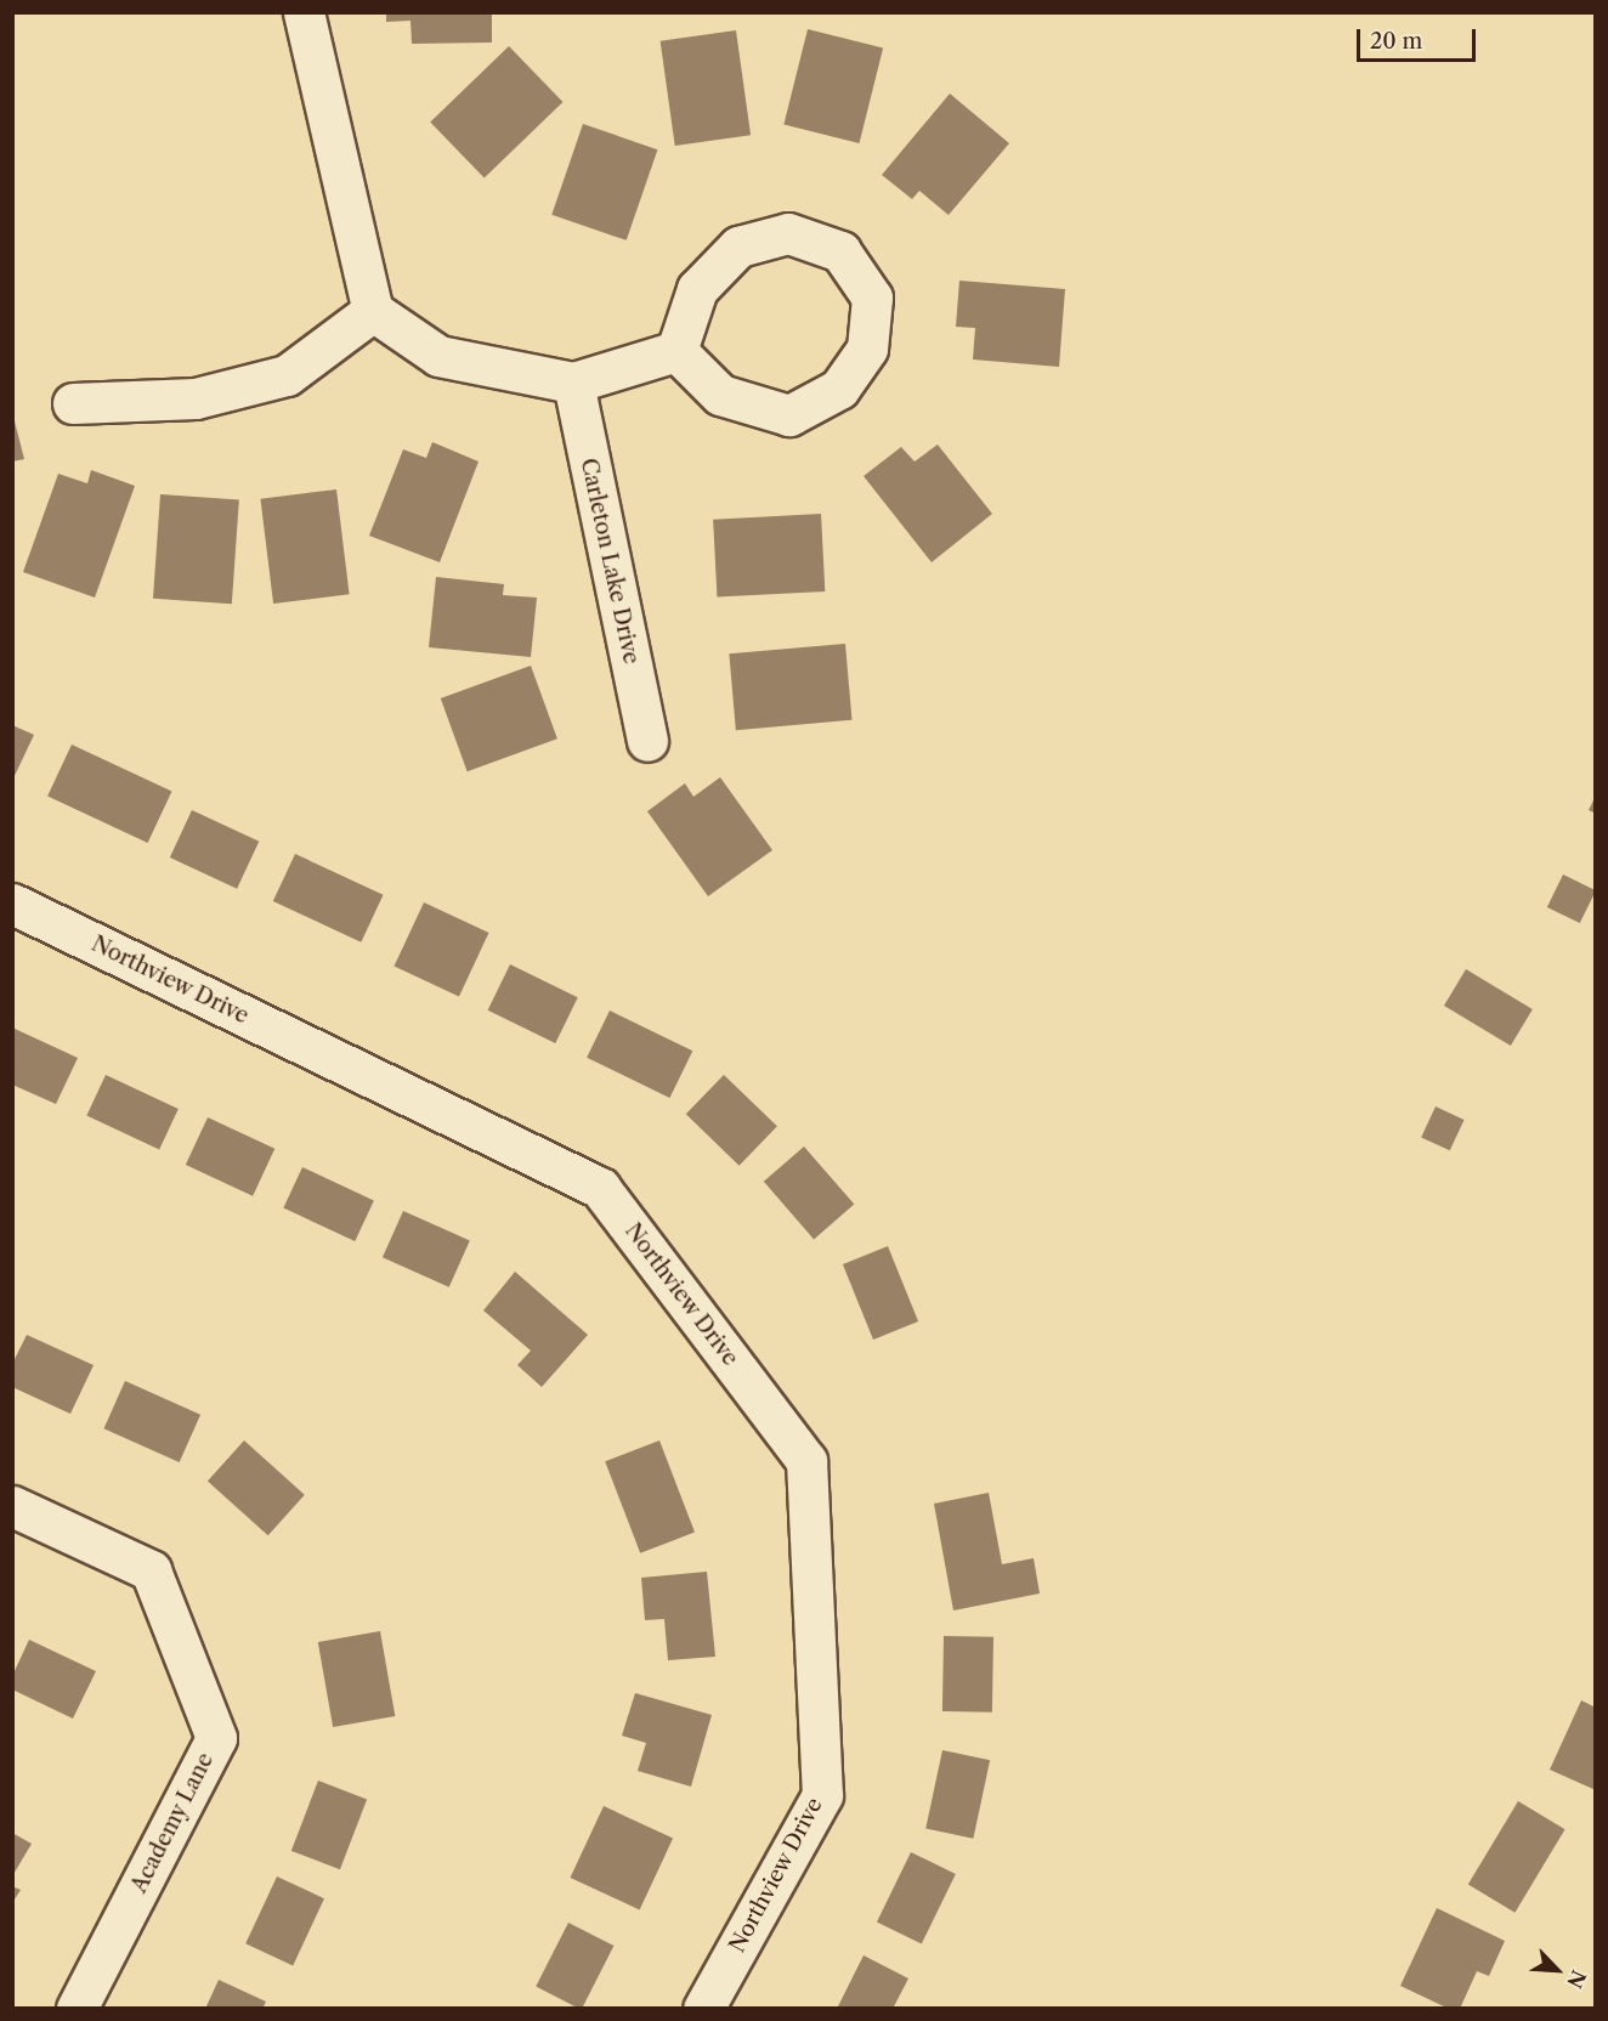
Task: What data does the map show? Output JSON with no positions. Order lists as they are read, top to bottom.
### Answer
{
  "streets": {
    "street": ["Carleton Lake Drive", "Northview Drive", "Academy Lane"]
  },
  "scale_bar": "20 m",
  "north": "bottom right"
}
